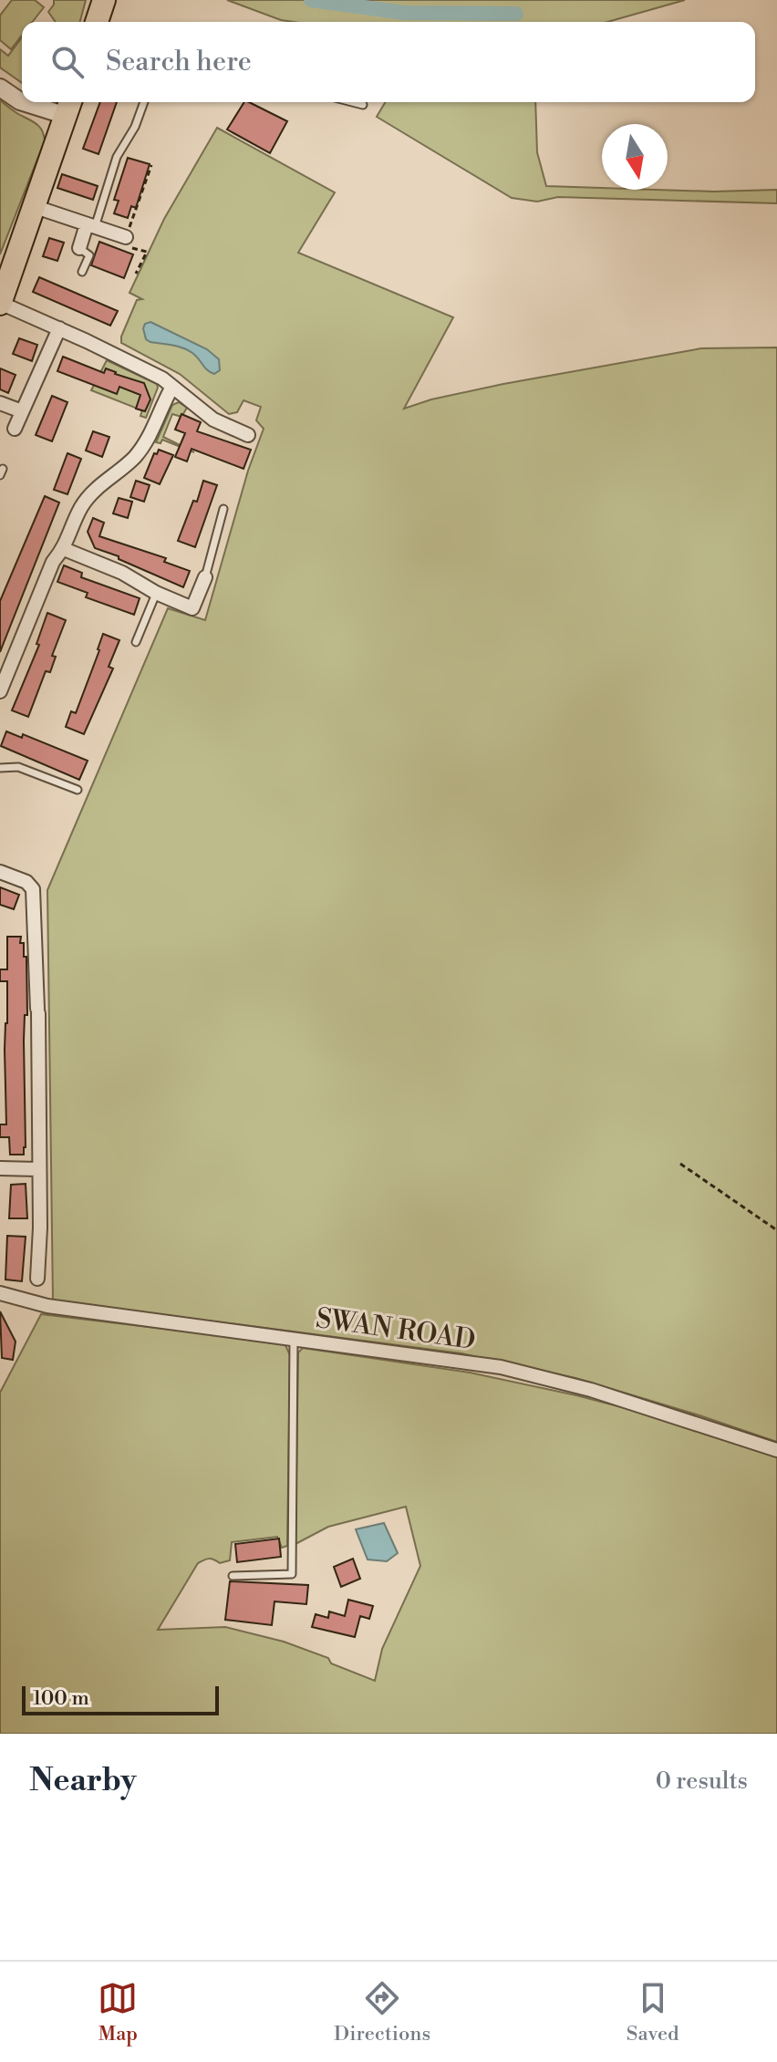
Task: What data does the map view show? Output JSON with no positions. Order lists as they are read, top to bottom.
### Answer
{
  "streets": {
    "street": ["SWAN ROAD"]
  },
  "scale_bar": "100 m",
  "north": "bottom",
  "page": {
    "search": "Search here",
    "scale": "100 m",
    "heading": ["Nearby", "0 results"],
    "nav": ["Map", "Directions", "Saved"]
  }
}
